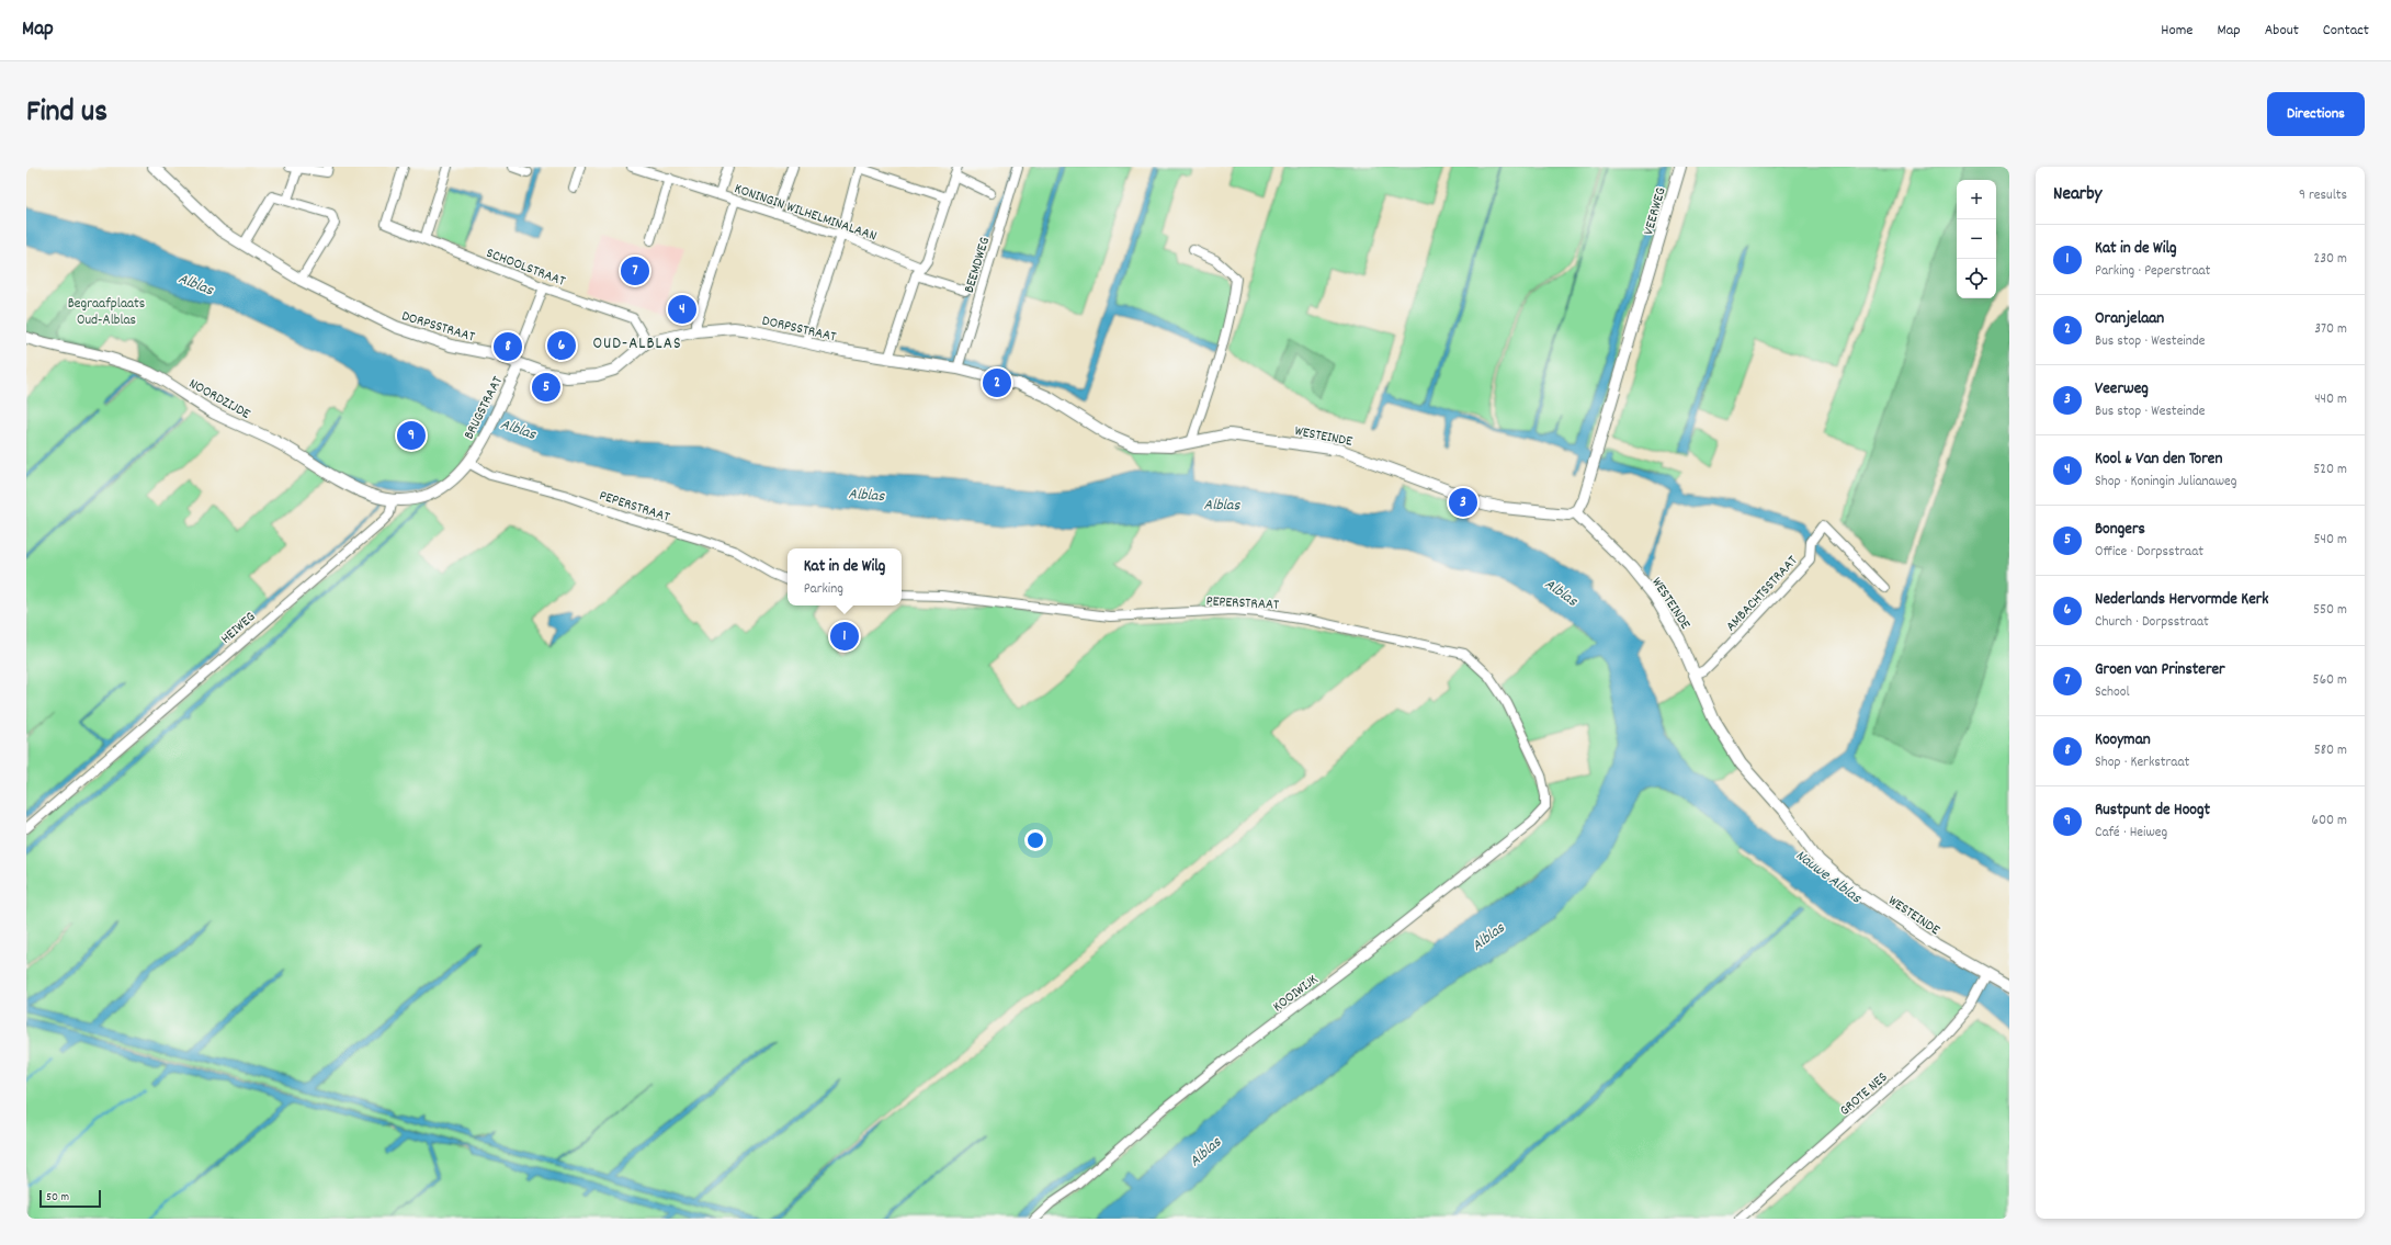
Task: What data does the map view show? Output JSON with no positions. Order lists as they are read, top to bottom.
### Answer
{
  "streets": {
    "street": [
      "KONINGIN WILHELMINALAAN",
      "VEERWEG",
      "BEEMDWEG",
      "SCHOOLSTRAAT",
      "DORPSSTRAAT",
      "NOORDZIJDE",
      "BRUGSTRAAT",
      "WESTEINDE",
      "PEPERSTRAAT",
      "AMBACHTSSTRAAT",
      "HEIWEG",
      "KOOIWIJK",
      "GROTE NES"
    ]
  },
  "crossings": [
    ["VEERWEG", "WESTEINDE"],
    ["BEEMDWEG", "DORPSSTRAAT"],
    ["BEEMDWEG", "WESTEINDE"],
    ["SCHOOLSTRAAT", "DORPSSTRAAT"],
    ["DORPSSTRAAT", "BRUGSTRAAT"],
    ["DORPSSTRAAT", "WESTEINDE"],
    ["NOORDZIJDE", "HEIWEG"],
    ["BRUGSTRAAT", "PEPERSTRAAT"],
    ["WESTEINDE", "AMBACHTSSTRAAT"],
    ["WESTEINDE", "GROTE NES"],
    ["PEPERSTRAAT", "KOOIWIJK"]
  ],
  "districts": ["OUD-ALBLAS"],
  "water": ["Alblas", "Nauwe Alblas"],
  "parks": ["Begraafplaats Oud-Alblas"],
  "scale_bar": "50 m",
  "page": {
    "header": "Map",
    "nav": [
      "Home",
      "Map",
      "About",
      "Contact"
    ],
    "title": "Find us",
    "buttons": "Directions",
    "heading": ["Nearby", "9 results"],
    "map_buttons": ["+", "−"],
    "list": [
      {
        "mark": "1",
        "name": "Kat in de Wilg",
        "note": "Parking · Peperstraat",
        "value": "230 m"
      },
      {
        "mark": "2",
        "name": "Oranjelaan",
        "note": "Bus stop · Westeinde",
        "value": "370 m"
      },
      {
        "mark": "3",
        "name": "Veerweg",
        "note": "Bus stop · Westeinde",
        "value": "440 m"
      },
      {
        "mark": "4",
        "name": "Kool & Van den Toren",
        "note": "Shop · Koningin Julianaweg",
        "value": "520 m"
      },
      {
        "mark": "5",
        "name": "Bongers",
        "note": "Office · Dorpsstraat",
        "value": "540 m"
      },
      {
        "mark": "6",
        "name": "Nederlands Hervormde Kerk",
        "note": "Church · Dorpsstraat",
        "value": "550 m"
      },
      {
        "mark": "7",
        "name": "Groen van Prinsterer",
        "note": "School",
        "value": "560 m"
      },
      {
        "mark": "8",
        "name": "Kooyman",
        "note": "Shop · Kerkstraat",
        "value": "580 m"
      },
      {
        "mark": "9",
        "name": "Rustpunt de Hoogt",
        "note": "Café · Heiweg",
        "value": "600 m"
      }
    ],
    "pins": [
      "7",
      "4",
      "6",
      "8",
      "2",
      "5",
      "9",
      "3",
      "1"
    ],
    "popup": ["Kat in de Wilg", "Parking"],
    "scale": "50 m"
  }
}
